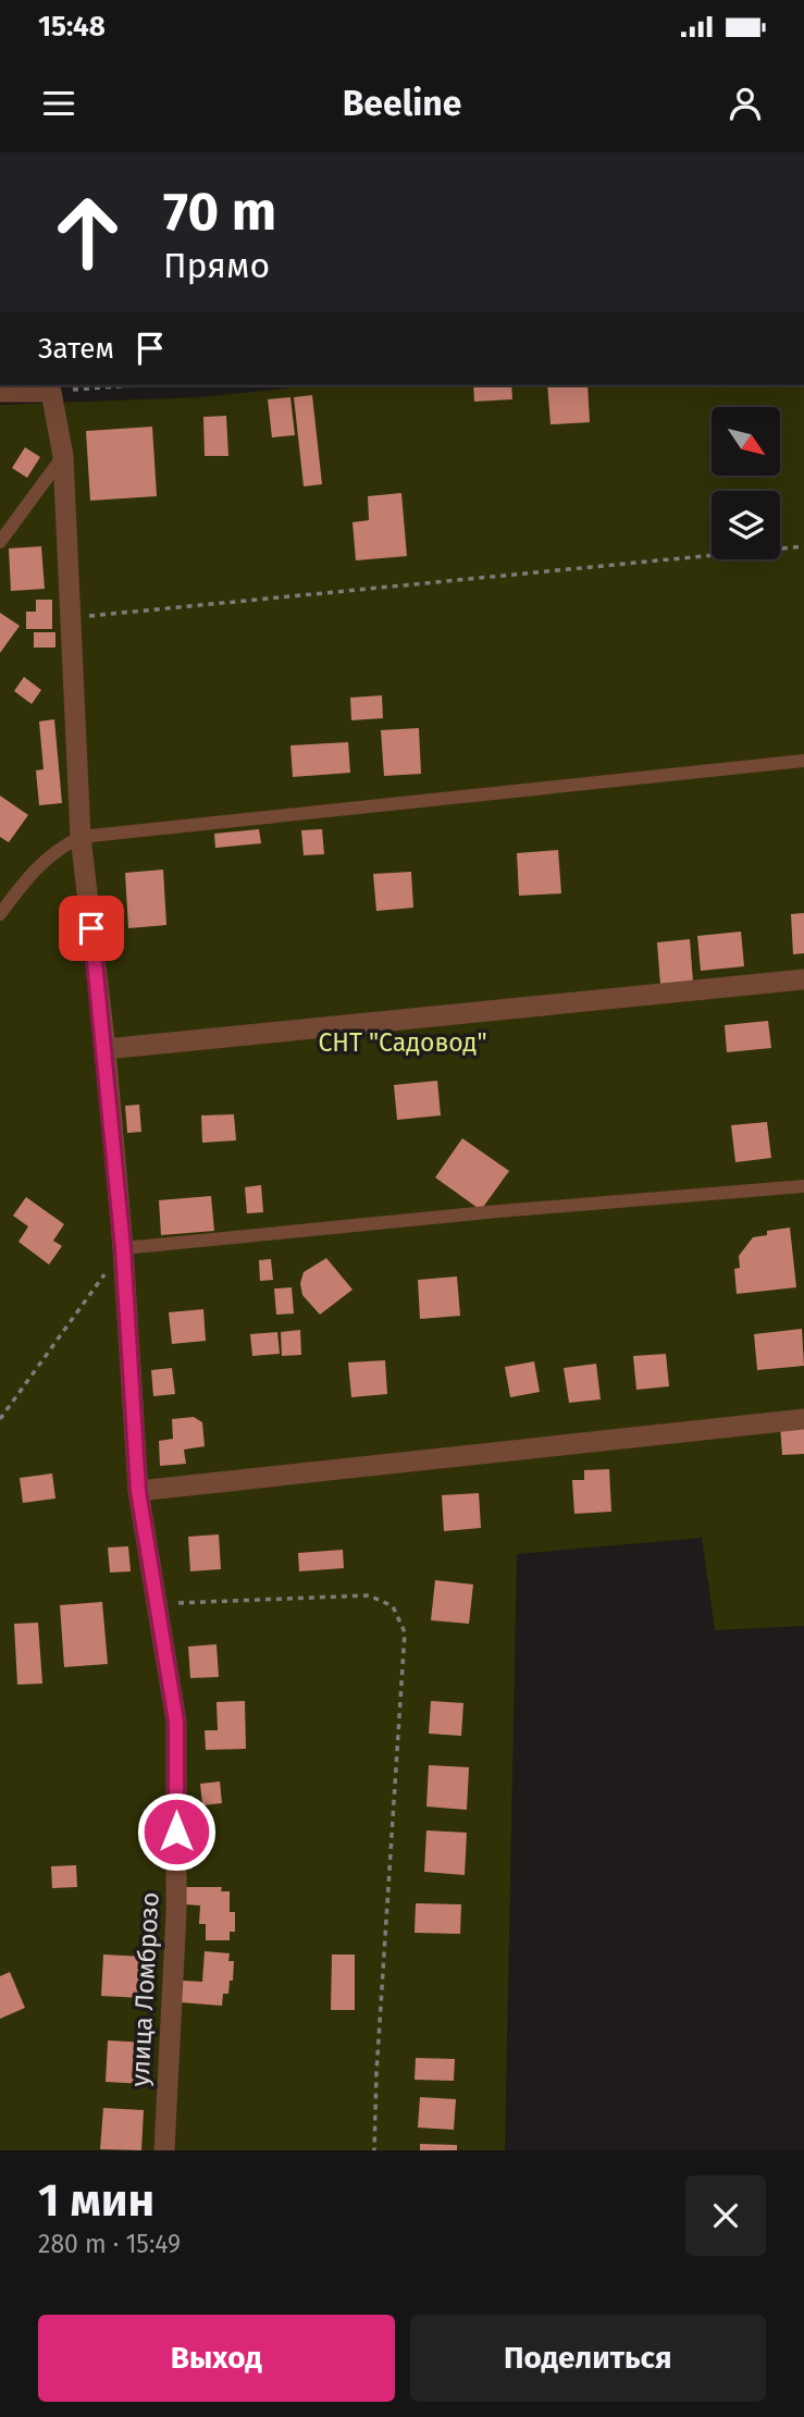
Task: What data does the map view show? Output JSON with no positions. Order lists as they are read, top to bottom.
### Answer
{
  "streets": {
    "street": ["улица Ломброзо"]
  },
  "parks": ["СНТ \"Садовод\""],
  "north": "bottom right",
  "page": {
    "status": "15:48",
    "header": "Beeline",
    "turn": ["70 m", "Прямо"],
    "then": "Затем",
    "heading": ["1 мин", "280 m · 15:49"],
    "buttons": ["Выход", "Поделиться"]
  }
}
